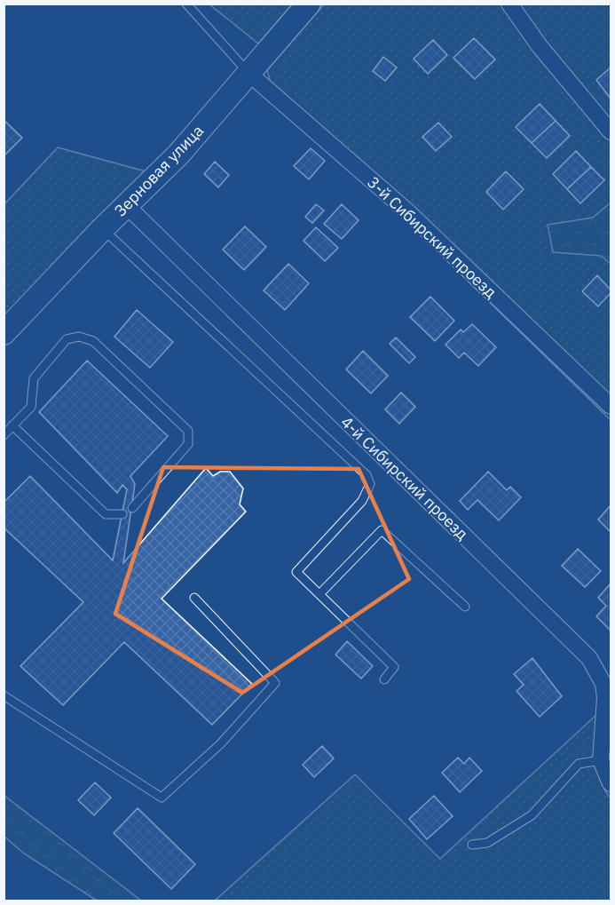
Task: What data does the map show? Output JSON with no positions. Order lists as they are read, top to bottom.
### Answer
{
  "streets": {
    "street": ["Зерновая улица", "3-й Сибирский проезд", "4-й Сибирский проезд"]
  },
  "crossings": [
    ["Зерновая улица", "3-й Сибирский проезд"],
    ["Зерновая улица", "4-й Сибирский проезд"]
  ]
}
